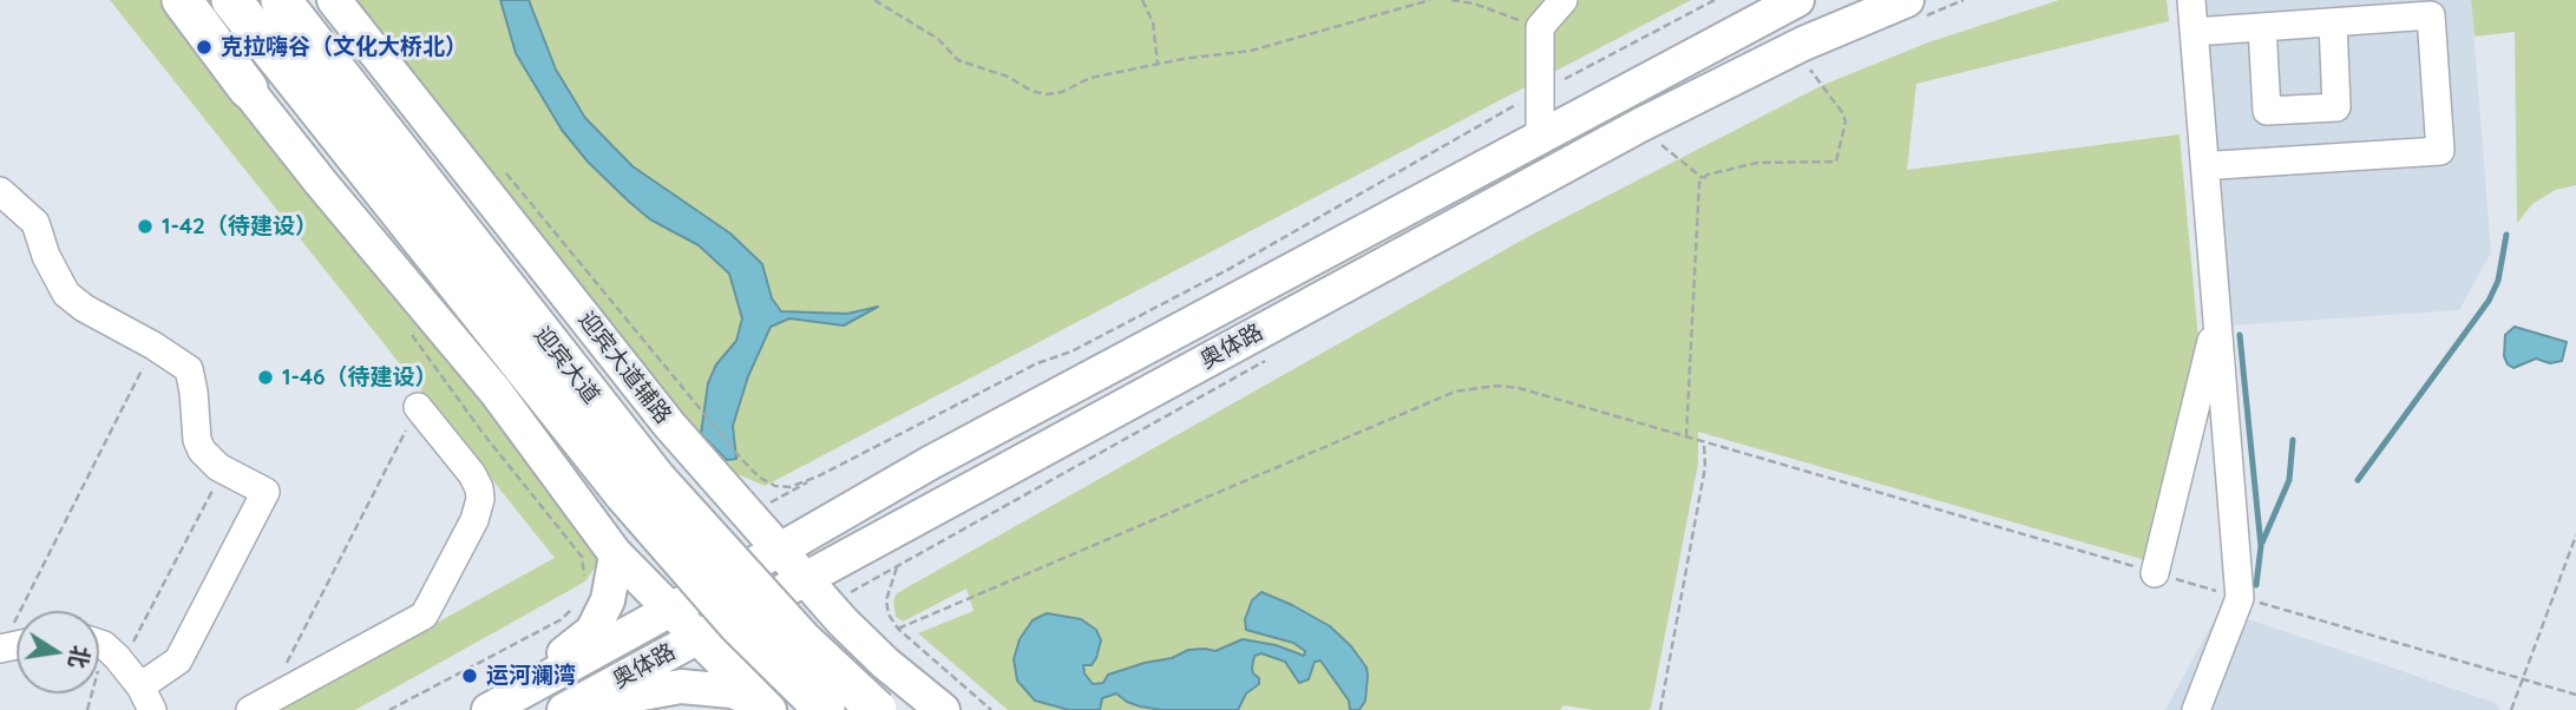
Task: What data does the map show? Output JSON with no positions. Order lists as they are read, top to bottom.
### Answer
{
  "streets": {
    "highway": ["迎宾大道"],
    "main road": ["奥体路", "迎宾大道辅路"]
  },
  "crossings": [
    ["奥体路", "迎宾大道辅路"]
  ],
  "places": [
    "克拉嗨谷（文化大桥北）",
    "1-42（待建设）",
    "1-46（待建设）",
    "运河澜湾"
  ],
  "north": "right"
}
